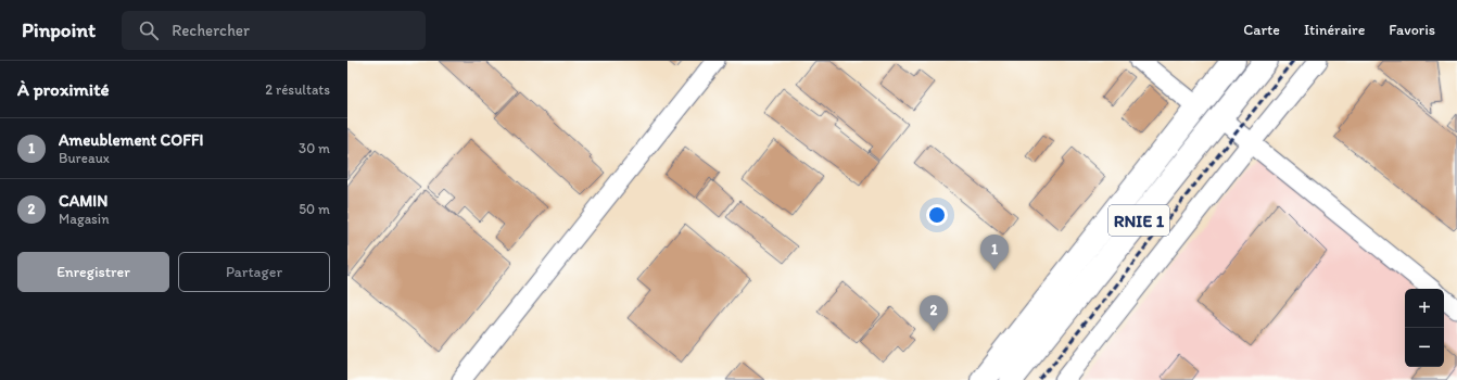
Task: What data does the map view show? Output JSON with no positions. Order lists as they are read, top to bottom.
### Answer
{
  "streets": {
    "highway": ["RNIE 1"]
  },
  "page": {
    "header": "Pinpoint",
    "search": "Rechercher",
    "nav": ["Carte", "Itinéraire", "Favoris"],
    "heading": ["À proximité", "2 résultats"],
    "list": [
      {
        "mark": "1",
        "name": "Ameublement COFFI",
        "note": "Bureaux",
        "value": "30 m"
      },
      {
        "mark": "2",
        "name": "CAMIN",
        "note": "Magasin",
        "value": "50 m"
      }
    ],
    "pins": ["1", "2"],
    "buttons": ["Enregistrer", "Partager"],
    "map_buttons": ["+", "−"]
  }
}
